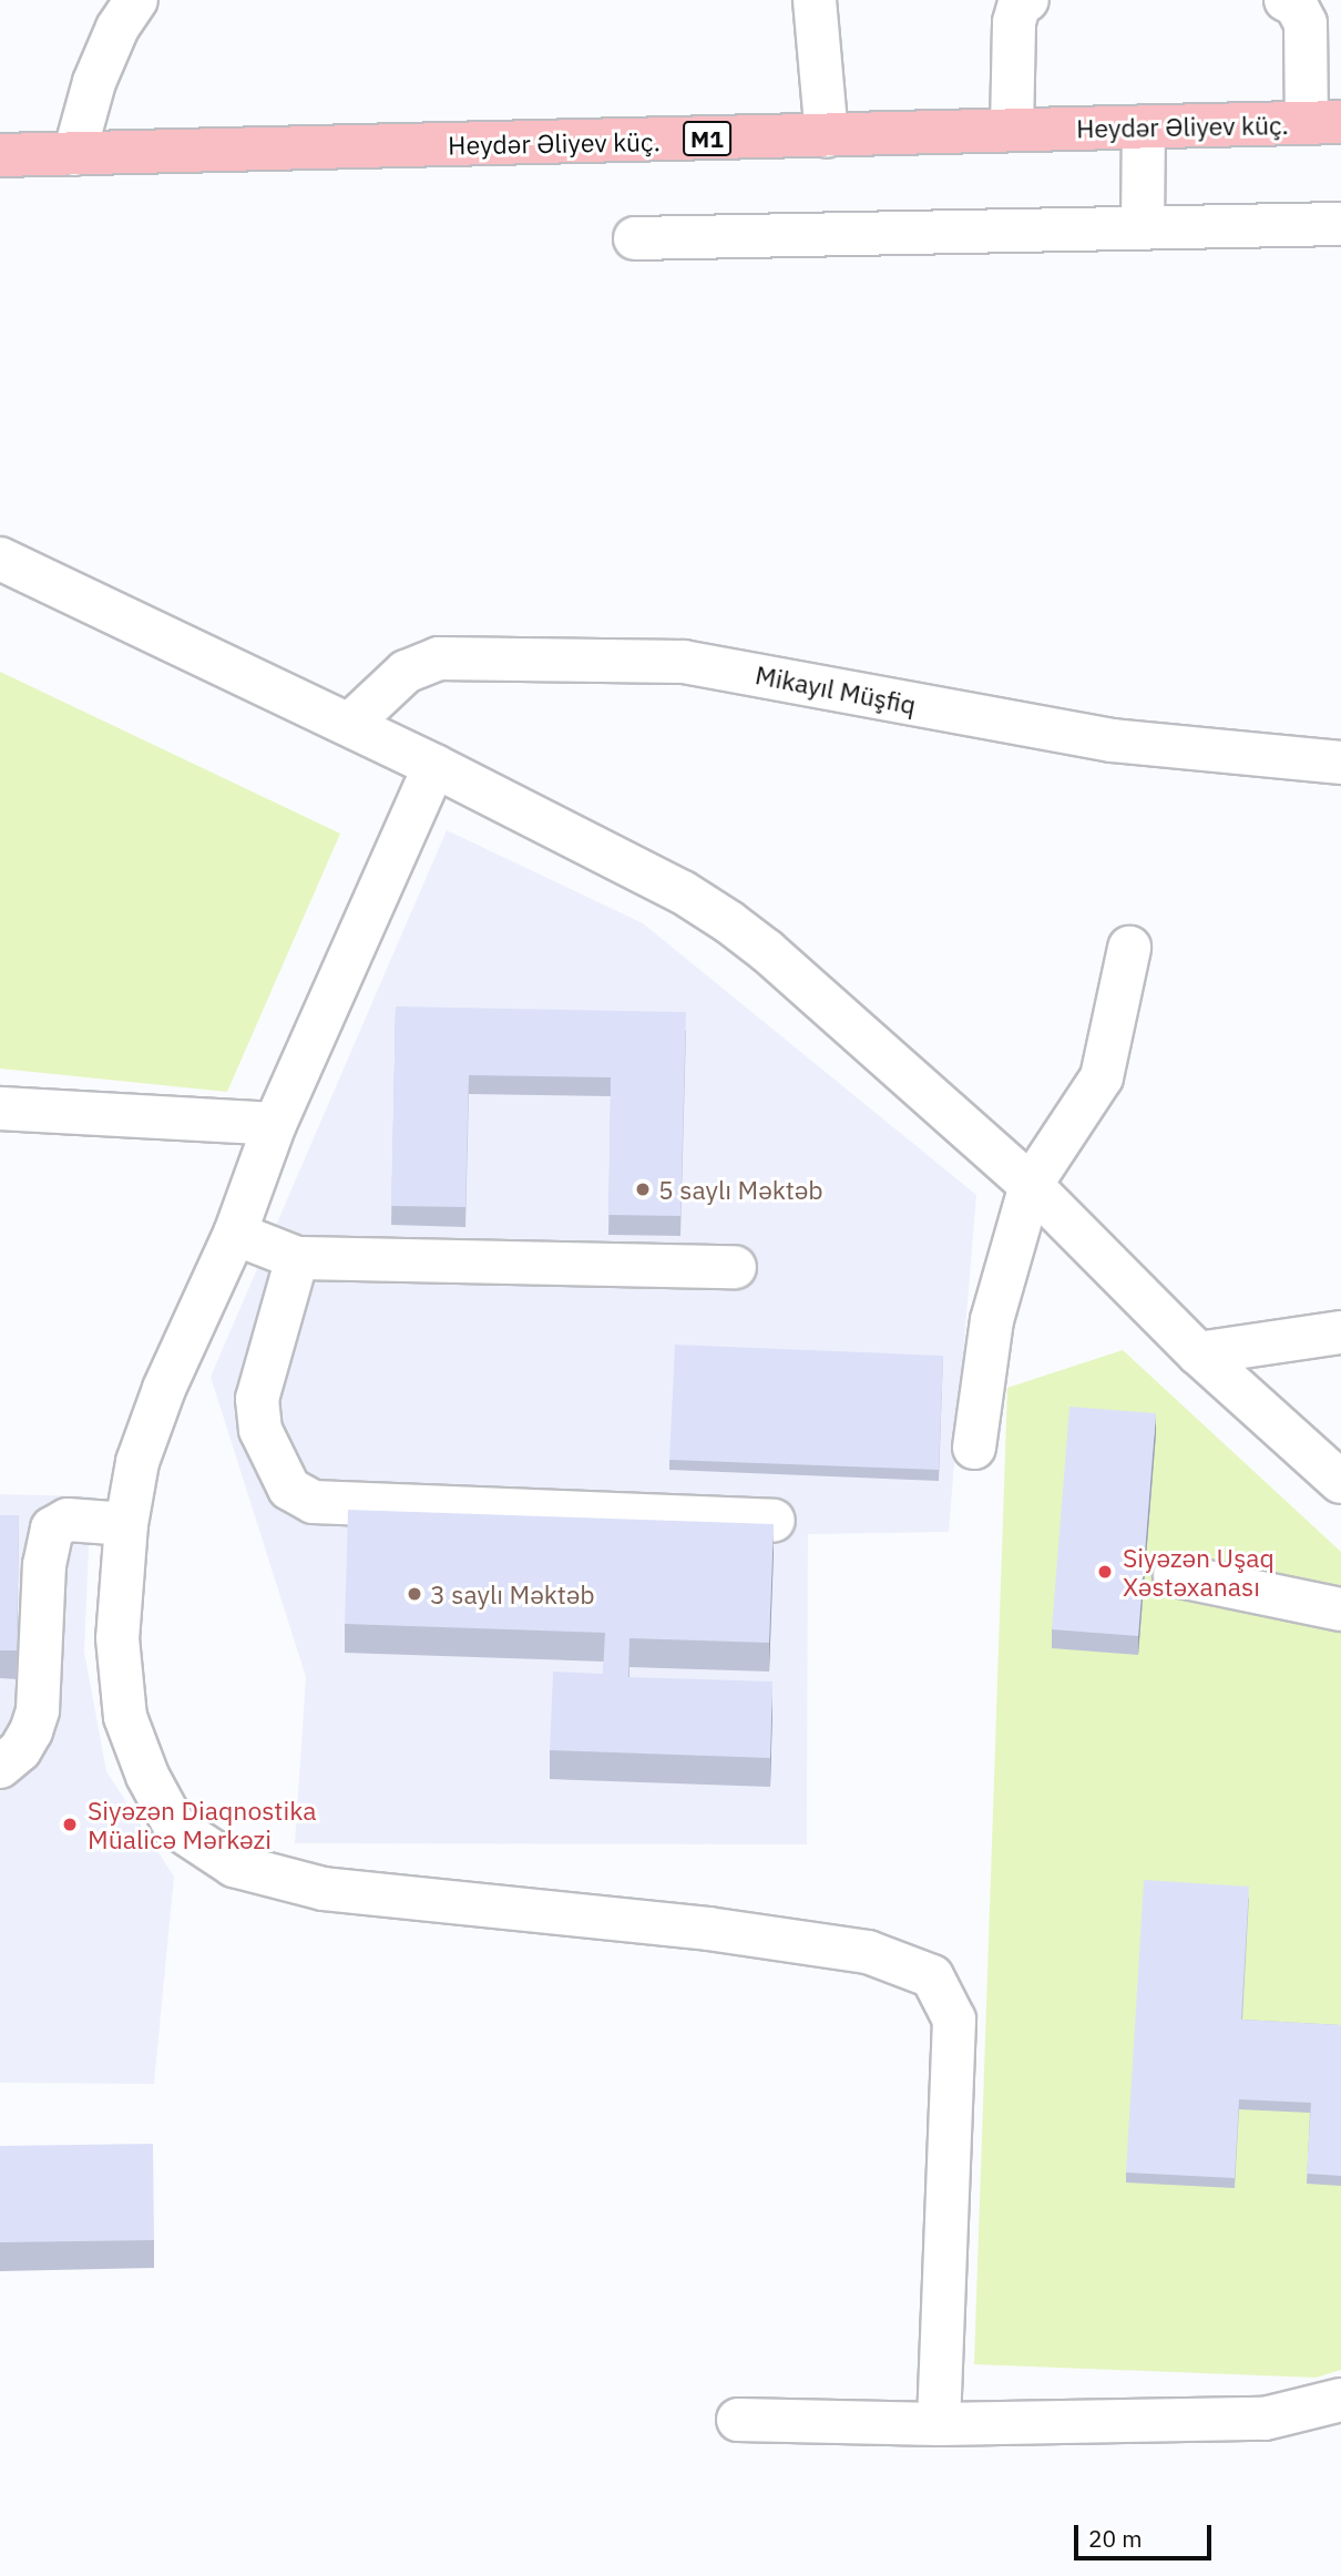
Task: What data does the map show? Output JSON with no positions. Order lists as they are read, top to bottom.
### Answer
{
  "streets": {
    "main road": ["Heydər Əliyev küç.", "M1"],
    "street": ["Mikayıl Müşfiq"]
  },
  "places": [
    "5 saylı Məktəb",
    "Siyəzən Uşaq Xəstəxanası",
    "3 saylı Məktəb",
    "Siyəzən Diaqnostika Müalicə Mərkəzi"
  ],
  "scale_bar": "20 m"
}
